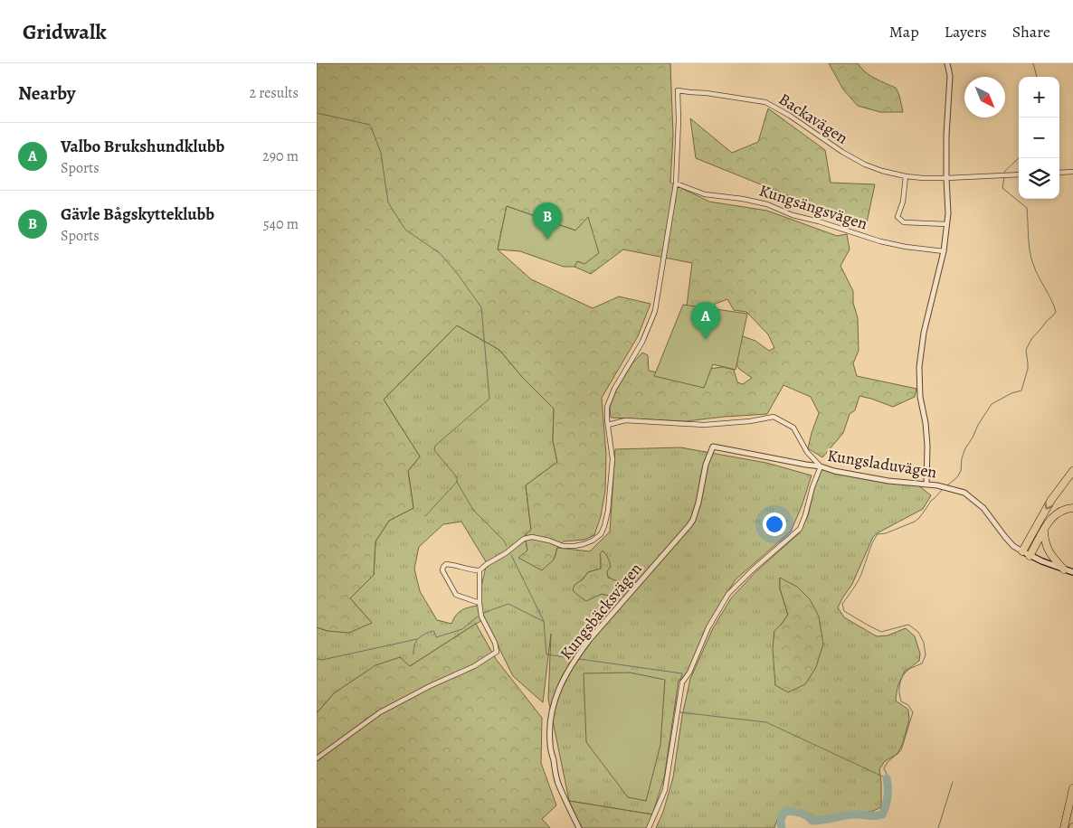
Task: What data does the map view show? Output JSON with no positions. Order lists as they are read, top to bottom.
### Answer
{
  "streets": {
    "street": [
      "Backavägen",
      "Kungsängsvägen",
      "Kungsladuvägen",
      "Kungsbäcksvägen"
    ]
  },
  "crossings": [
    ["Backavägen", "Kungsängsvägen"],
    ["Kungsladuvägen", "Kungsbäcksvägen"]
  ],
  "north": "bottom right",
  "page": {
    "header": "Gridwalk",
    "nav": ["Map", "Layers", "Share"],
    "heading": ["Nearby", "2 results"],
    "map_buttons": ["+", "−"],
    "list": [
      {
        "mark": "A",
        "name": "Valbo Brukshundklubb",
        "note": "Sports",
        "value": "290 m"
      },
      {
        "mark": "B",
        "name": "Gävle Bågskytteklubb",
        "note": "Sports",
        "value": "540 m"
      }
    ],
    "pins": ["B", "A"]
  }
}
